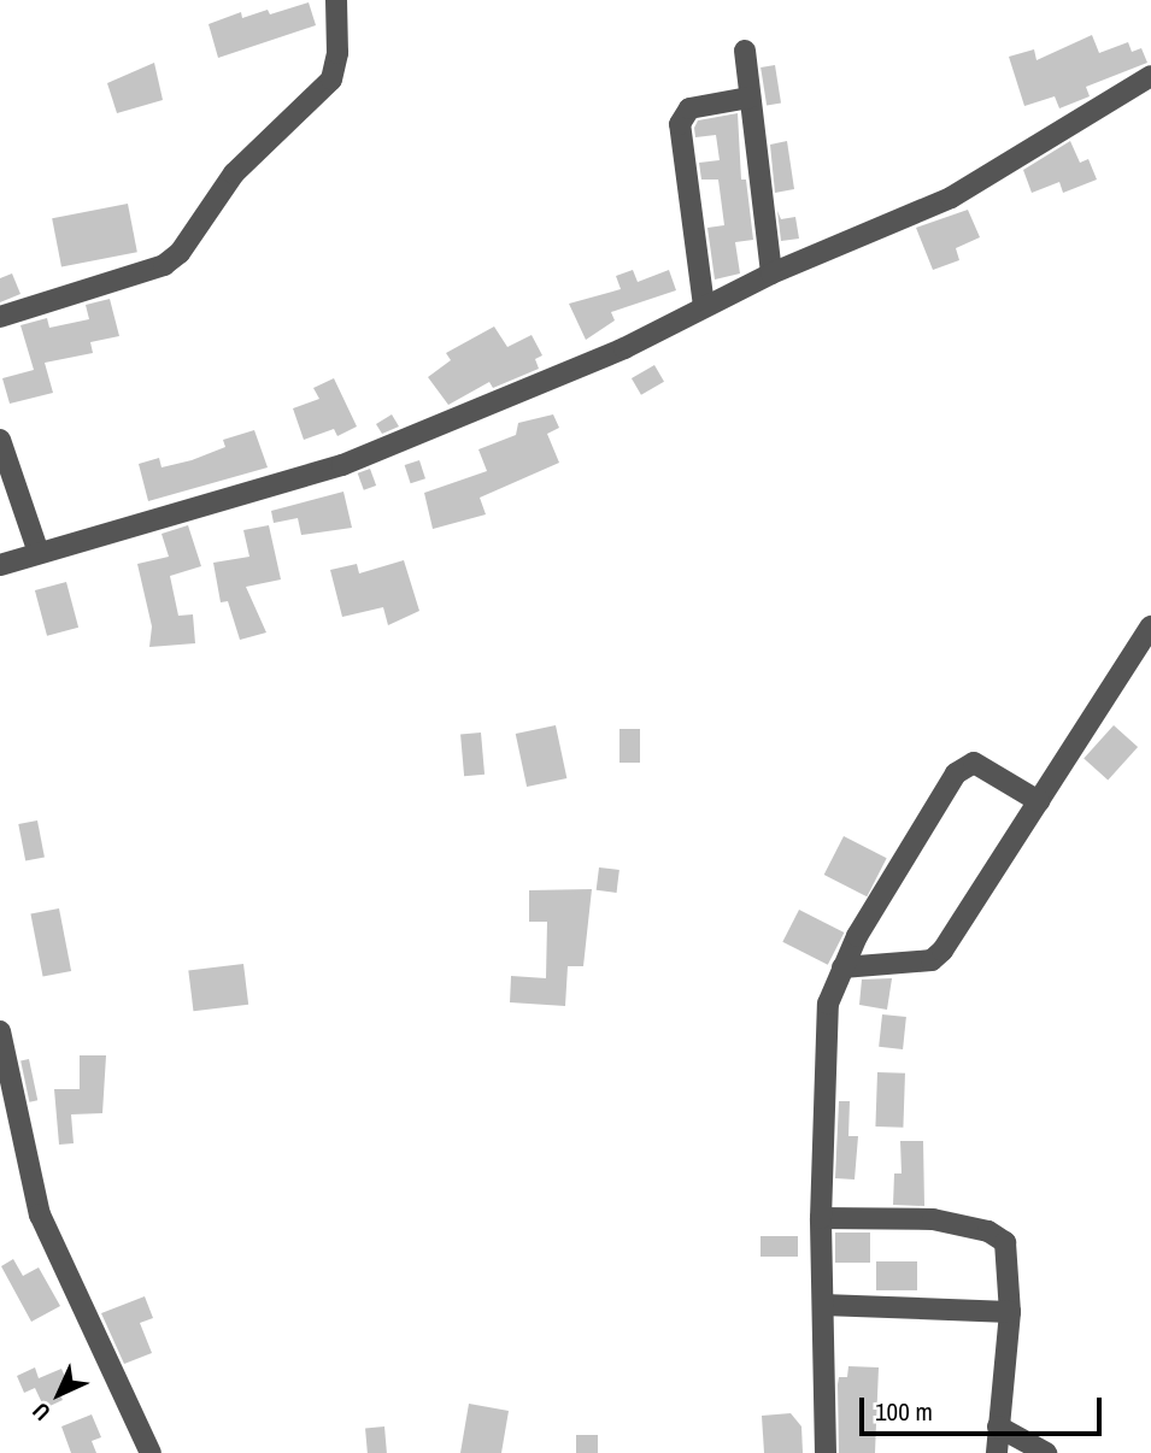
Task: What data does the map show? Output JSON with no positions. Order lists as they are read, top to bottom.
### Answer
{
  "scale_bar": "100 m",
  "north": "bottom left"
}
